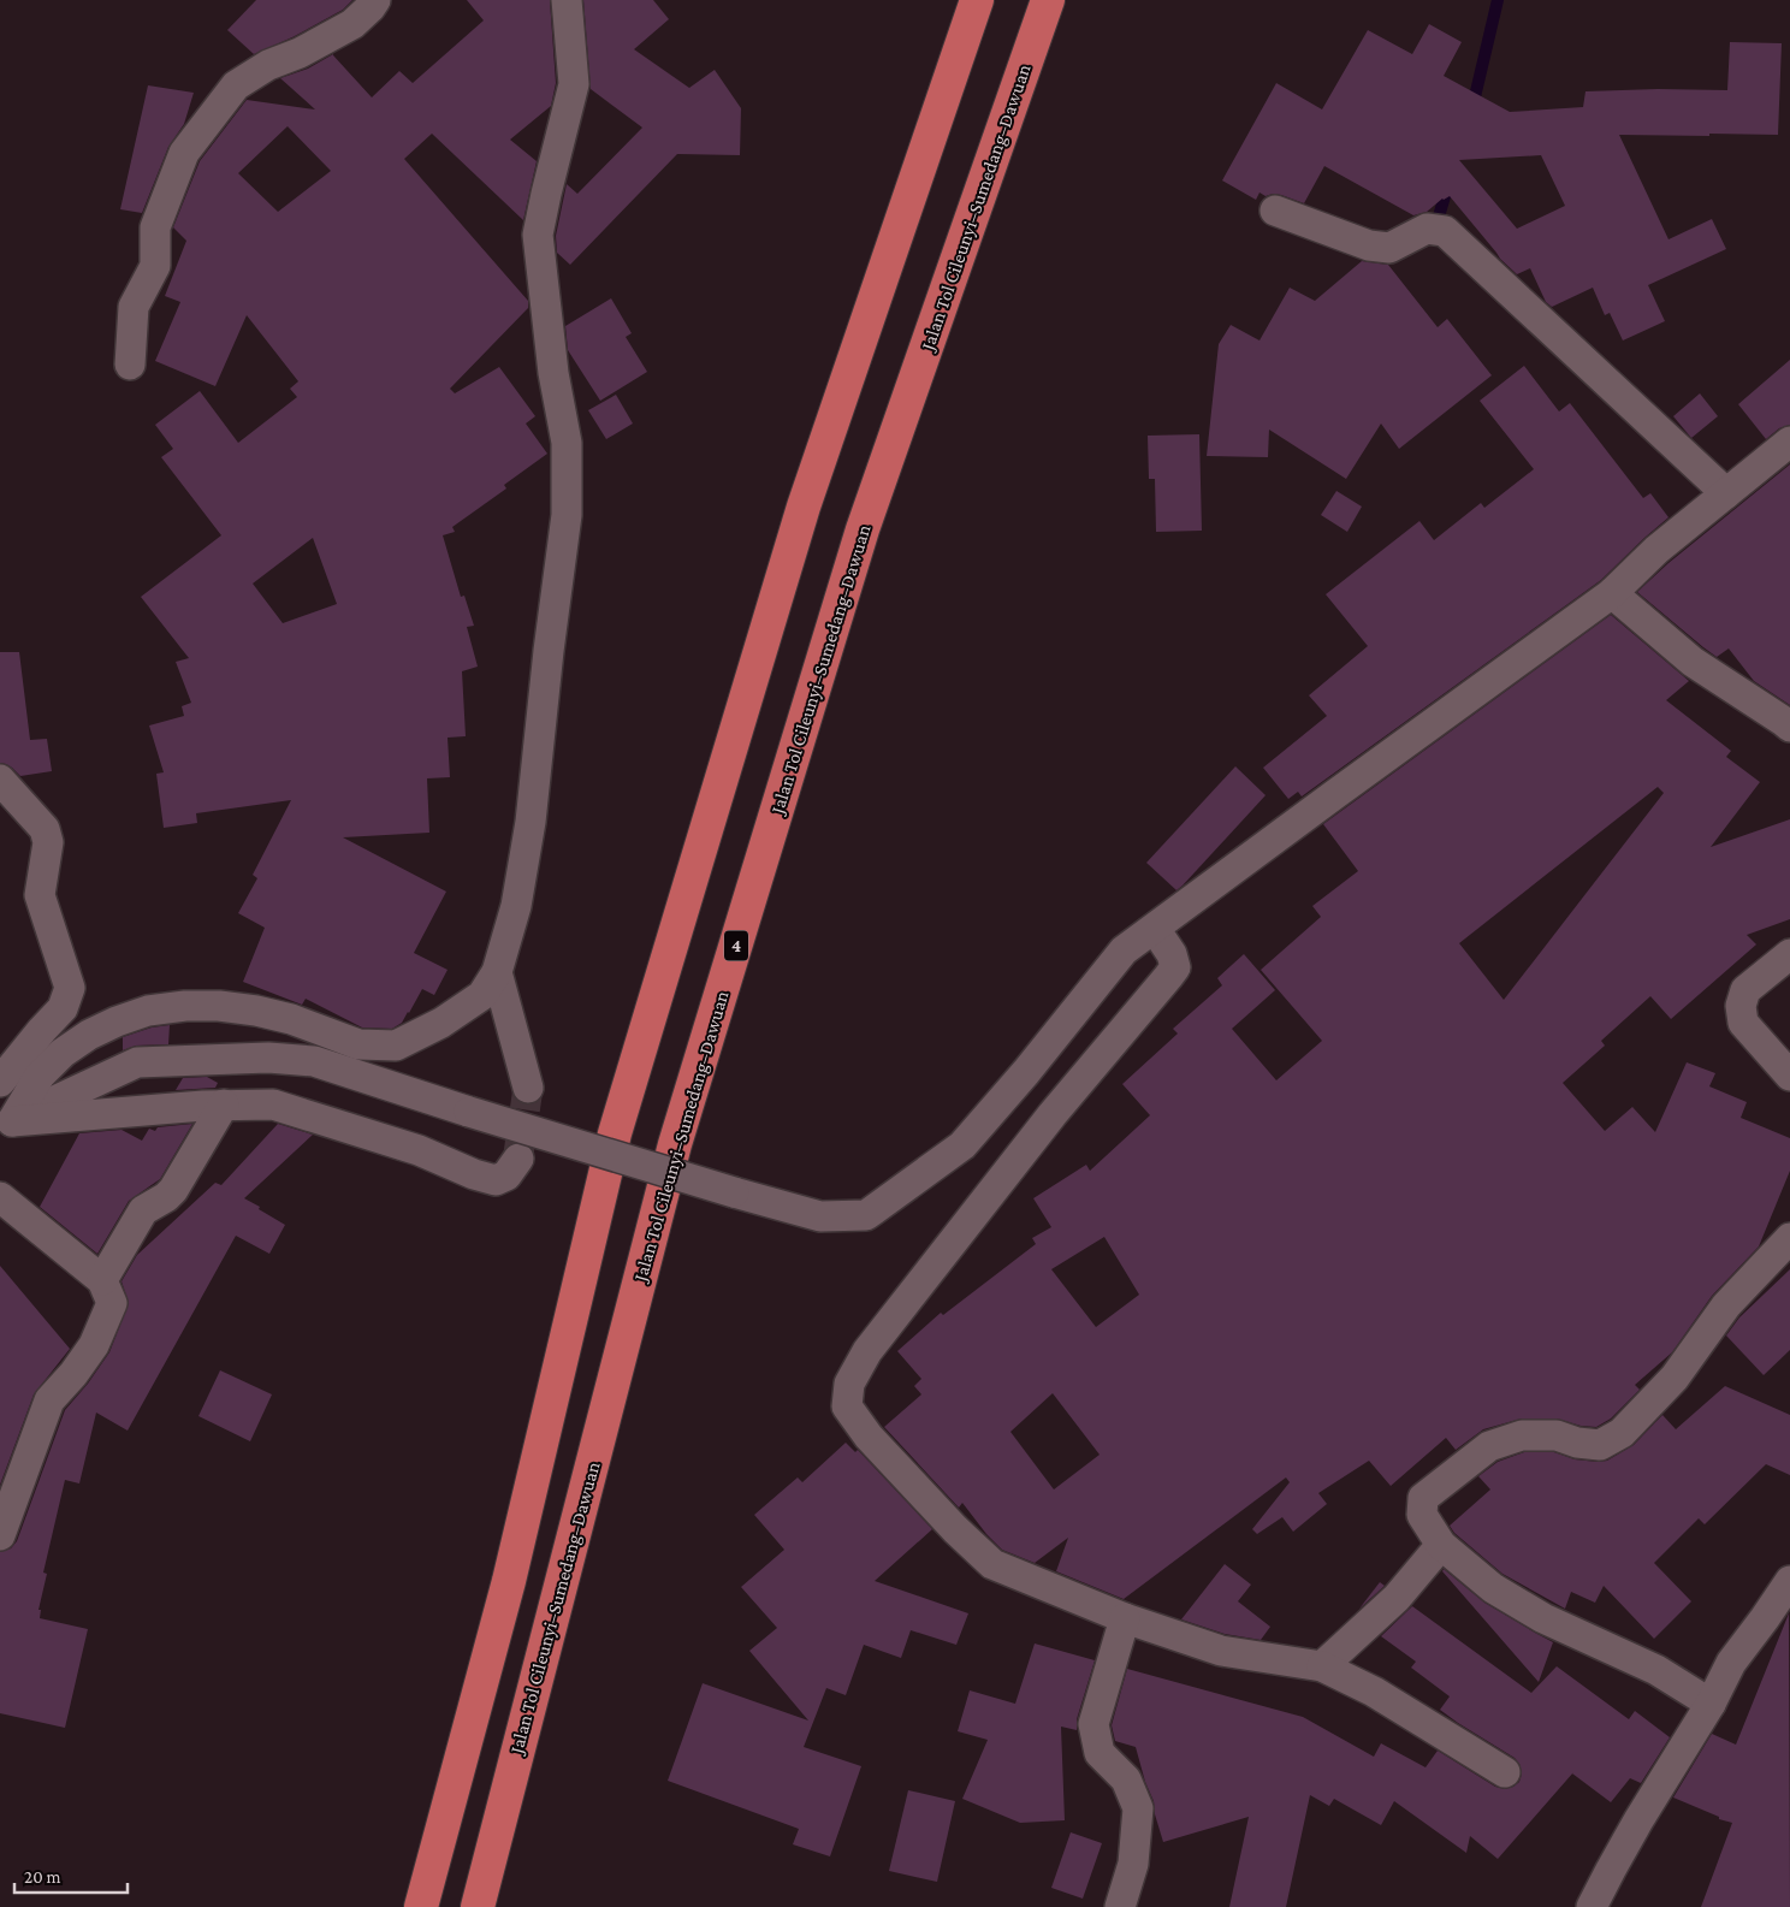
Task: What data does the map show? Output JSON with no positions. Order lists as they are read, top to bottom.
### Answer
{
  "streets": {
    "highway": ["Jalan Tol Cileunyi–Sumedang–Dawuan", "4"]
  },
  "scale_bar": "20 m"
}
